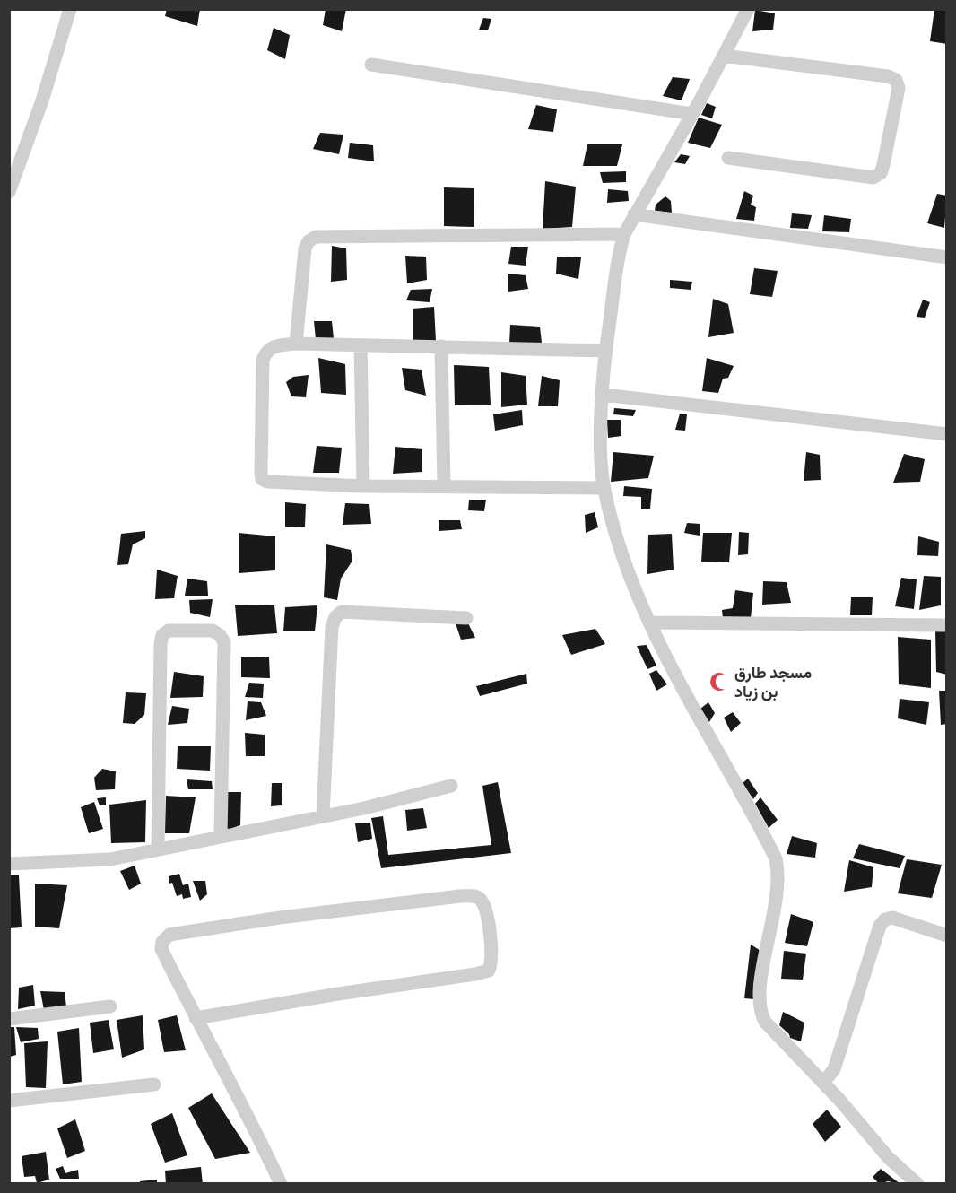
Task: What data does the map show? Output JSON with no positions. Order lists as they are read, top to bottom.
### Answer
{
  "places": {
    "mosque": ["مسجد طارق بن زياد"]
  }
}
